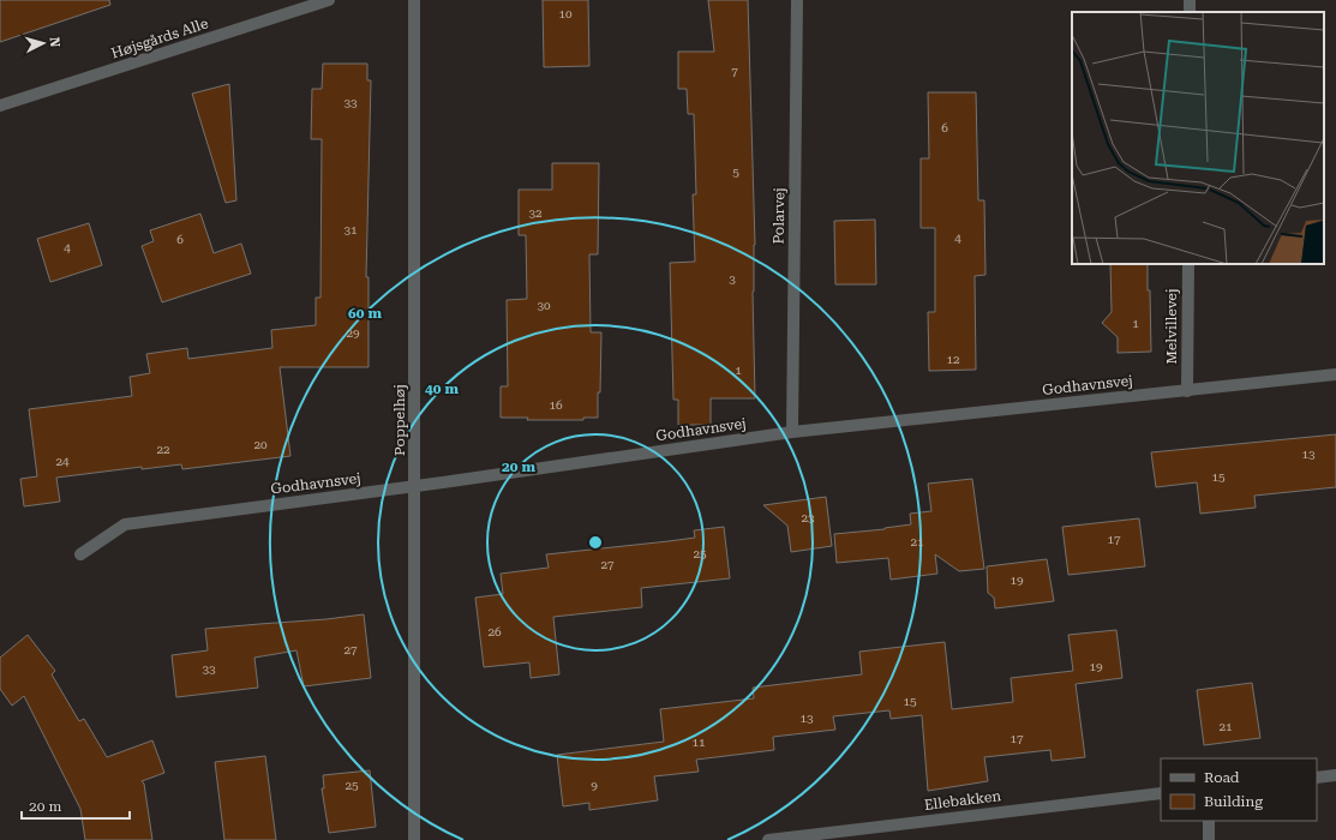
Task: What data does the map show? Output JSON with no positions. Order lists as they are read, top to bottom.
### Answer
{
  "streets": {
    "street": [
      "Højsgårds Alle",
      "Polarvej",
      "Melvillevej",
      "Godhavnsvej",
      "Poppelhøj",
      "Ellebakken"
    ]
  },
  "crossings": [
    ["Polarvej", "Godhavnsvej"],
    ["Melvillevej", "Godhavnsvej"],
    ["Godhavnsvej", "Poppelhøj"]
  ],
  "house_numbers": [
    "10",
    "7",
    "33",
    "6",
    "5",
    "32",
    "31",
    "4",
    "6",
    "4",
    "3",
    "30",
    "1",
    "29",
    "12",
    "1",
    "16",
    "20",
    "22",
    "13",
    "24",
    "15",
    "23",
    "17",
    "21",
    "25",
    "27",
    "19",
    "26",
    "27",
    "19",
    "33",
    "15",
    "13",
    "21",
    "17",
    "11",
    "25",
    "9"
  ],
  "legend": ["Road", "Building"],
  "scale_bar": "20 m",
  "north": "right",
  "rings": ["60 m", "40 m", "20 m"]
}
